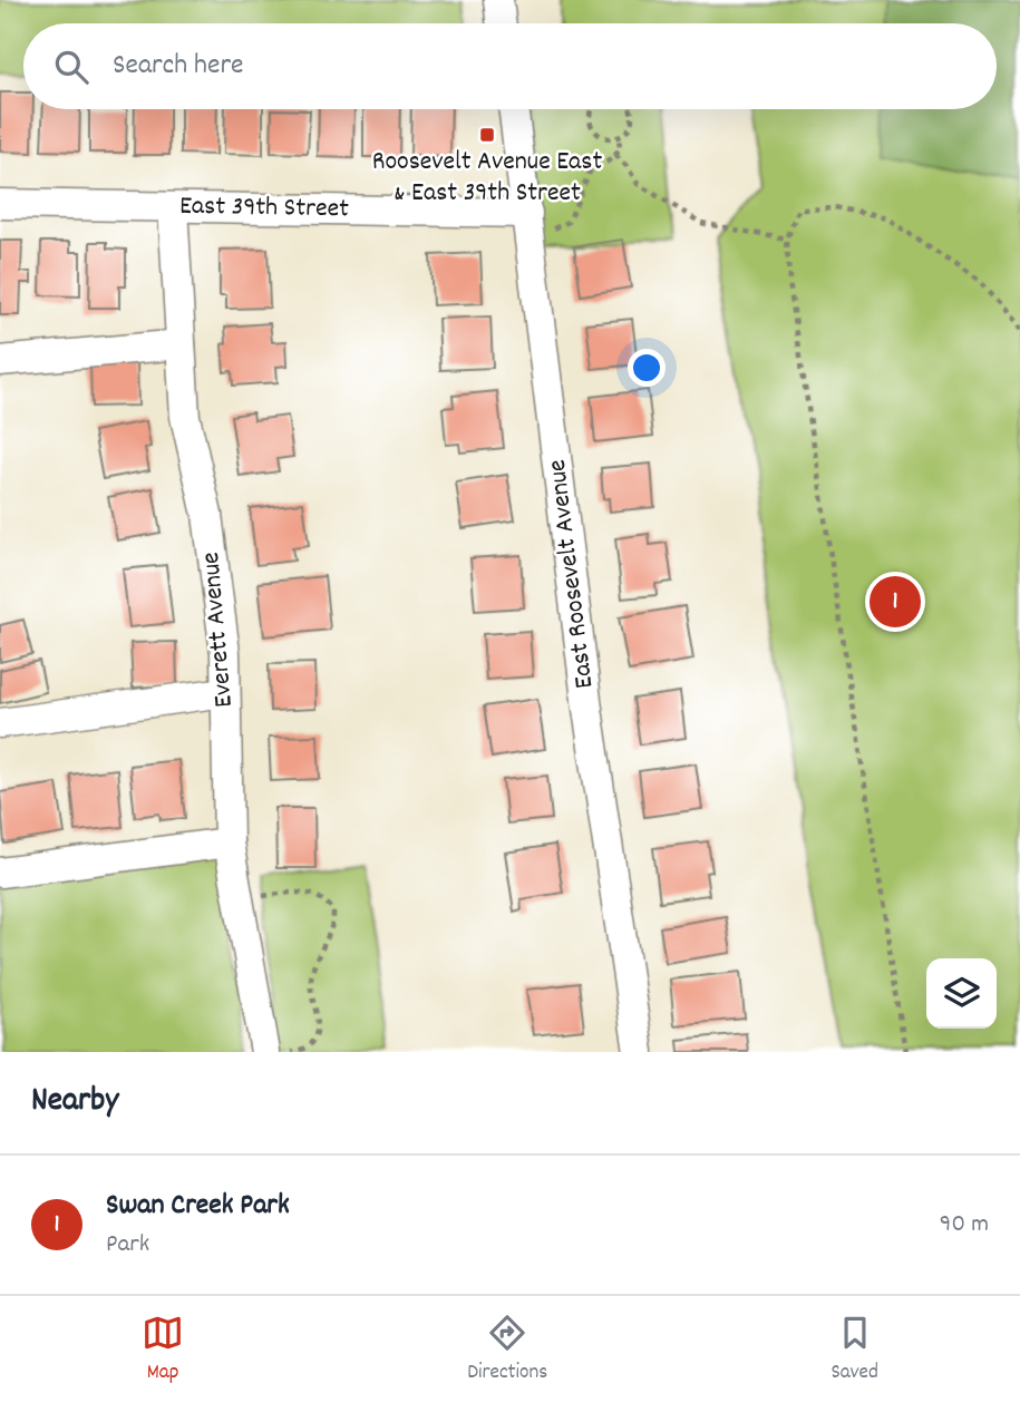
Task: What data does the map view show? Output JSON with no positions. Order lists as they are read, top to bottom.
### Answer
{
  "streets": {
    "street": ["East 39th Street", "East Roosevelt Avenue", "Everett Avenue"]
  },
  "crossings": [
    ["East 39th Street", "East Roosevelt Avenue"],
    ["East 39th Street", "Everett Avenue"]
  ],
  "places": {
    "transit": ["Roosevelt Avenue East & East 39th Street"]
  },
  "page": {
    "search": "Search here",
    "pins": "1",
    "heading": "Nearby",
    "list": [
      {
        "mark": "1",
        "name": "Swan Creek Park",
        "note": "Park",
        "value": "90 m"
      }
    ],
    "nav": ["Map", "Directions", "Saved"]
  }
}
